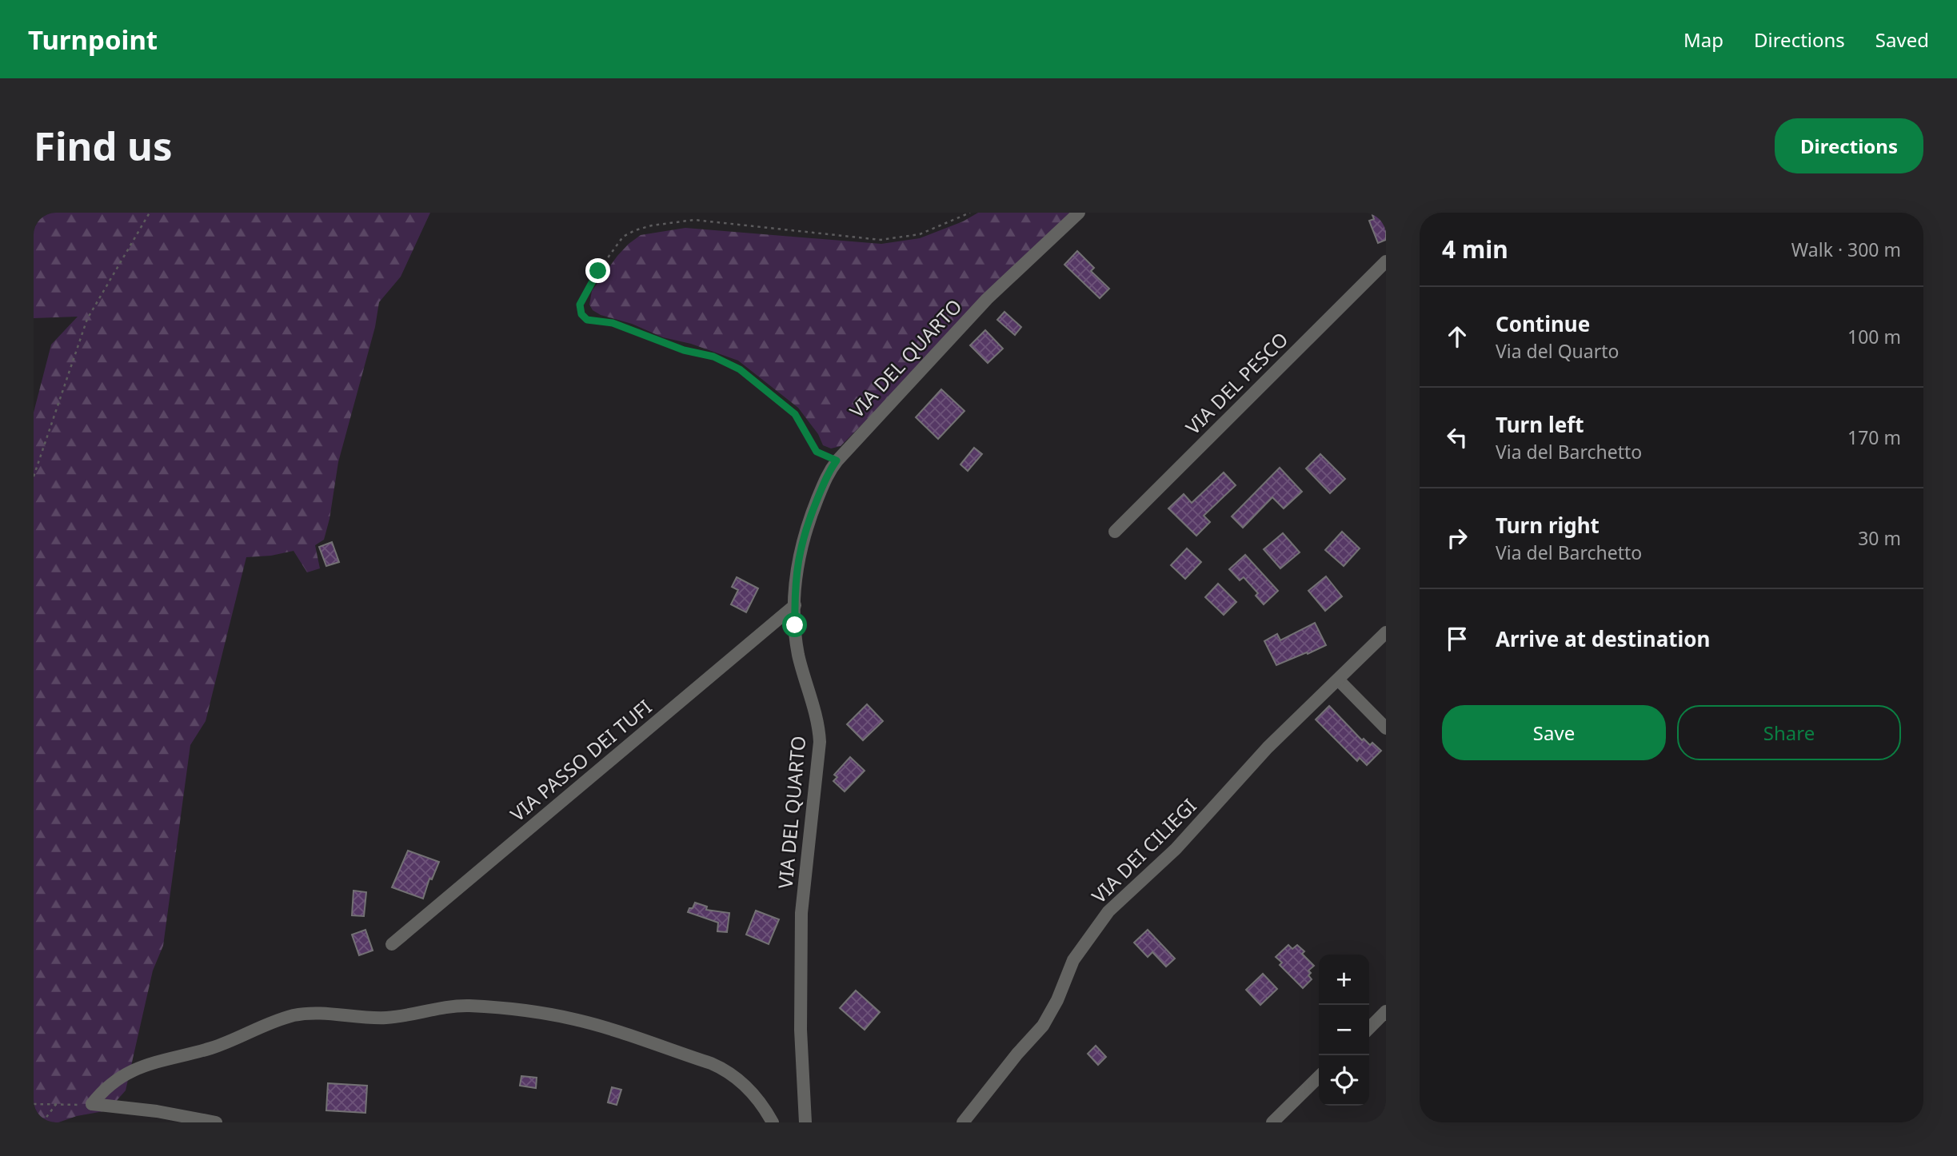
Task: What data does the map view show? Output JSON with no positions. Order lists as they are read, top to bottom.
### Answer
{
  "streets": {
    "street": [
      "VIA DEL QUARTO",
      "VIA DEL PESCO",
      "VIA PASSO DEI TUFI",
      "VIA DEI CILIEGI"
    ]
  },
  "crossings": [
    ["VIA DEL QUARTO", "VIA PASSO DEI TUFI"]
  ],
  "page": {
    "header": "Turnpoint",
    "nav": ["Map", "Directions", "Saved"],
    "buttons": [
      "Directions",
      ["Save", "Share"]
    ],
    "title": "Find us",
    "heading": ["4 min", "Walk · 300 m"],
    "list": [
      ["Continue", "Via del Quarto", "100 m"],
      ["Turn left", "Via del Barchetto", "170 m"],
      ["Turn right", "Via del Barchetto", "30 m"],
      "Arrive at destination"
    ],
    "map_buttons": ["+", "−"]
  }
}
